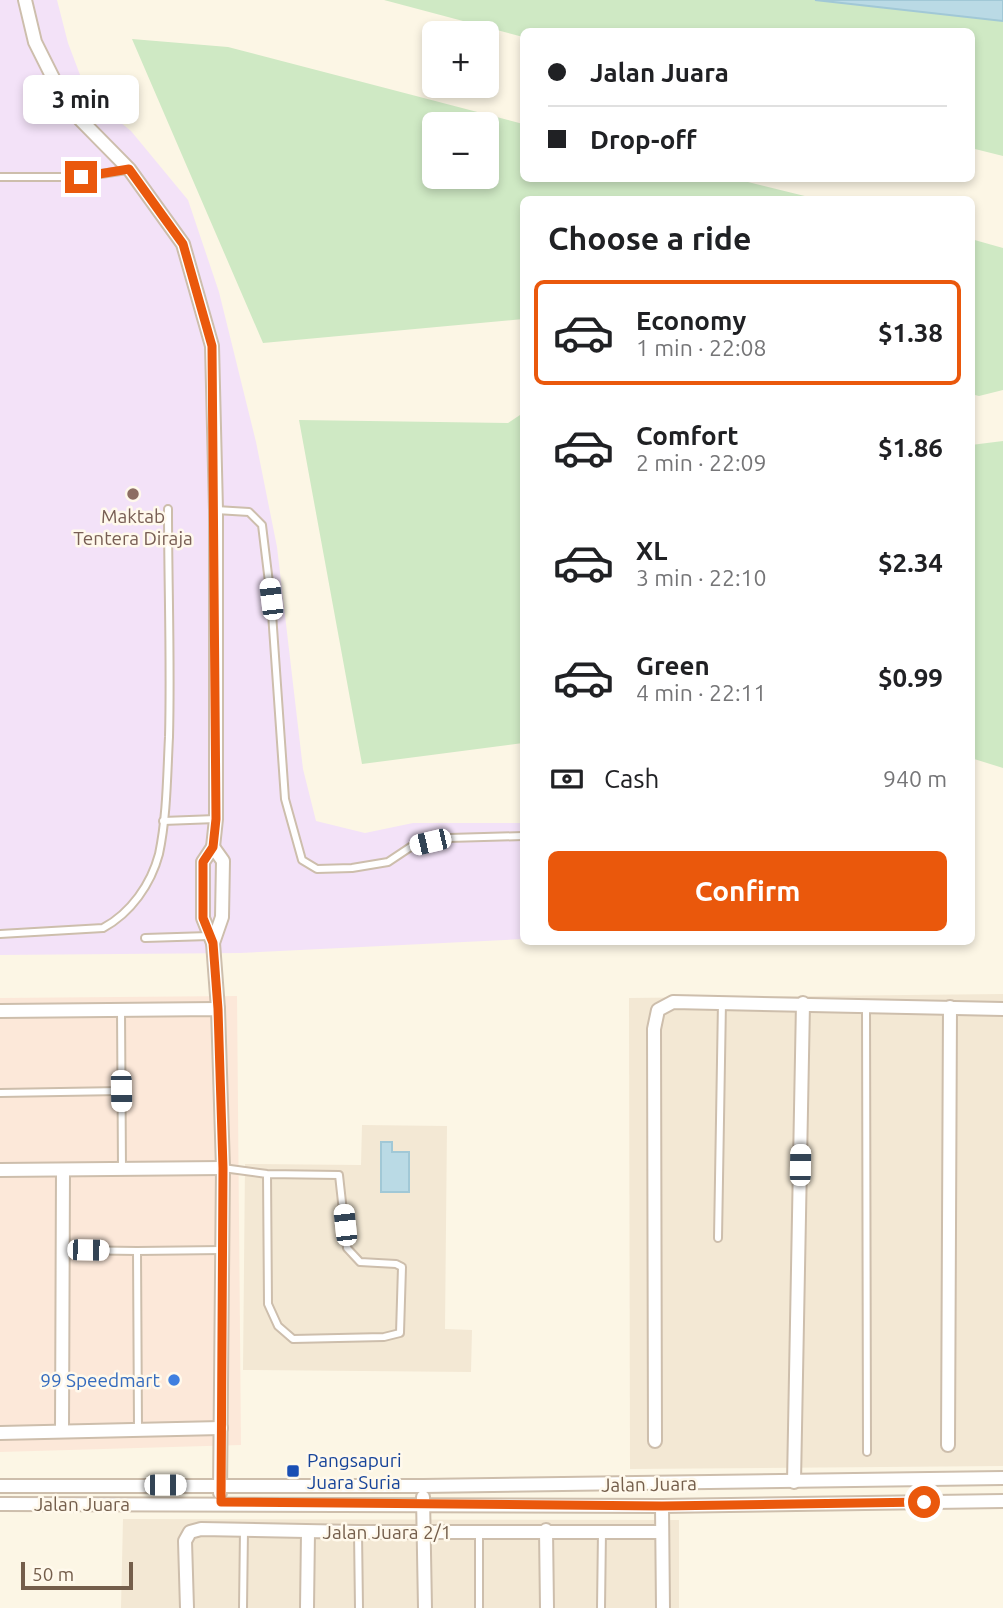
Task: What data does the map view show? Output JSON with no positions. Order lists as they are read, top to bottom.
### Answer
{
  "streets": {
    "street": ["Jalan Juara", "Jalan Juara 2/1"]
  },
  "places": {
    "other": ["Maktab Tentera Diraja", "99 Speedmart"],
    "transit": ["Pangsapuri Juara Suria"]
  },
  "scale_bar": "50 m",
  "page": {
    "map_buttons": ["+", "−"],
    "banner": ["Jalan Juara", "Drop-off"],
    "bubble": "3 min",
    "heading": "Choose a ride",
    "list": [
      {
        "name": "Economy",
        "note": "1 min · 22:08",
        "value": "$1.38"
      },
      {
        "name": "Comfort",
        "note": "2 min · 22:09",
        "value": "$1.86"
      },
      {
        "name": "XL",
        "note": "3 min · 22:10",
        "value": "$2.34"
      },
      {
        "name": "Green",
        "note": "4 min · 22:11",
        "value": "$0.99"
      }
    ],
    "pay": ["Cash", "940 m"],
    "buttons": "Confirm",
    "scale": "50 m"
  }
}
